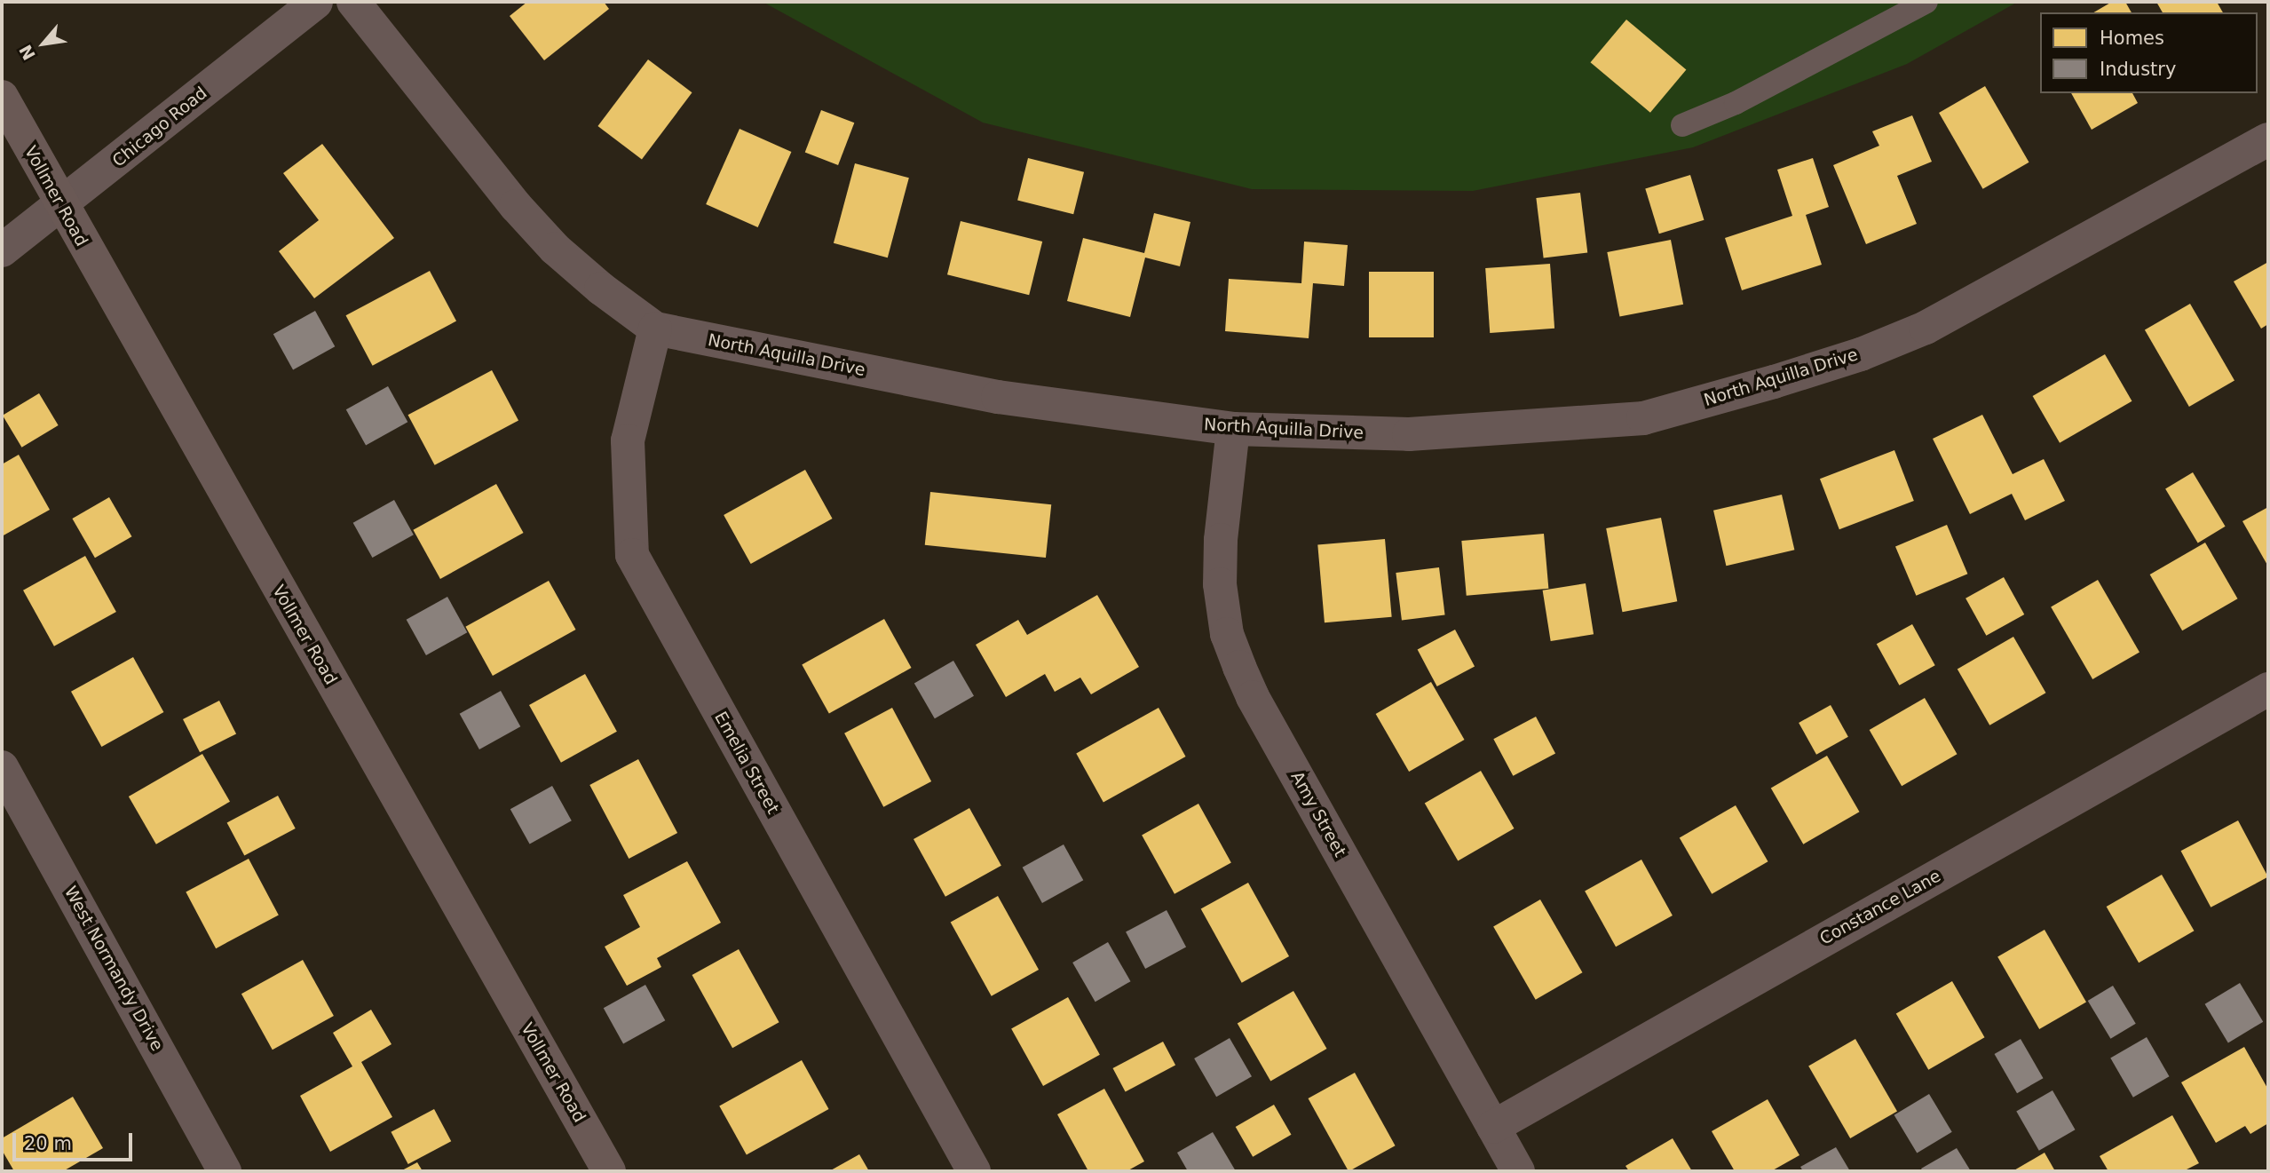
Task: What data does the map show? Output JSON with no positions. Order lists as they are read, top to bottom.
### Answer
{
  "streets": {
    "main road": ["Vollmer Road"],
    "street": [
      "Chicago Road",
      "North Aquilla Drive",
      "Emelia Street",
      "Amy Street",
      "Constance Lane",
      "West Normandy Drive"
    ]
  },
  "crossings": [
    ["Chicago Road", "Vollmer Road"],
    ["North Aquilla Drive", "Emelia Street"],
    ["North Aquilla Drive", "Amy Street"],
    ["Amy Street", "Constance Lane"]
  ],
  "legend": ["Homes", "Industry"],
  "scale_bar": "20 m",
  "north": "bottom left"
}
